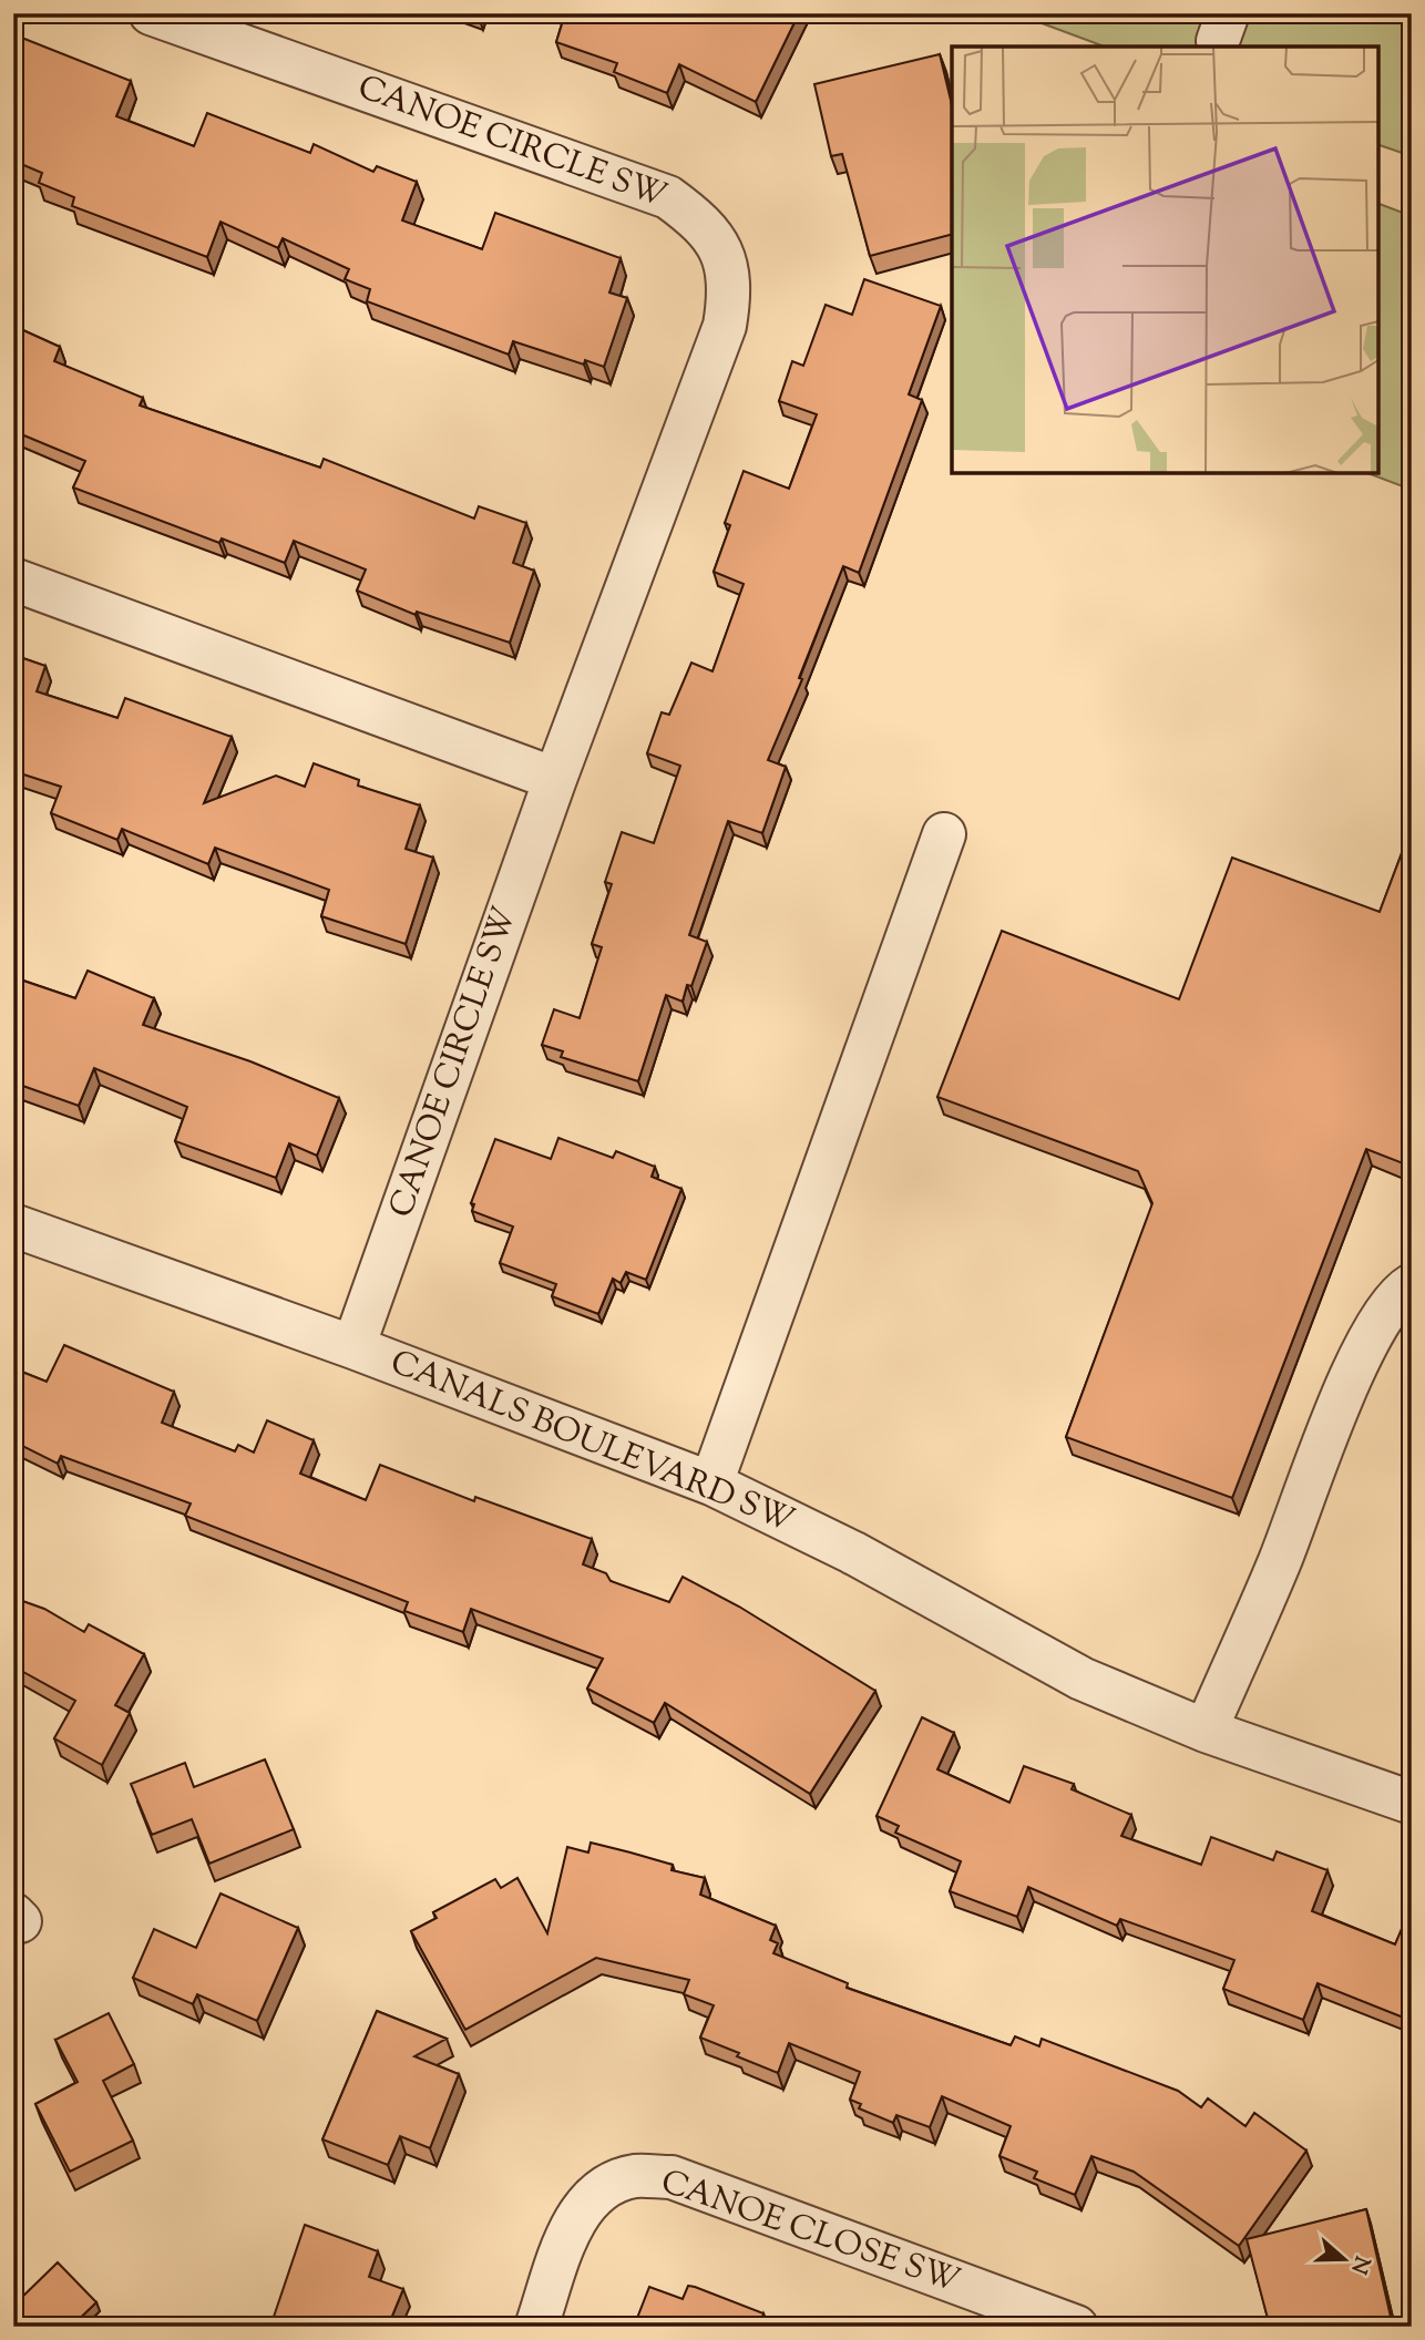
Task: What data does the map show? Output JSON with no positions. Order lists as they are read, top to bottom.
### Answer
{
  "streets": {
    "street": ["CANOE CIRCLE SW", "CANALS BOULEVARD SW", "CANOE CLOSE SW"]
  },
  "crossings": [
    ["CANOE CIRCLE SW", "CANALS BOULEVARD SW"]
  ],
  "north": "right"
}
